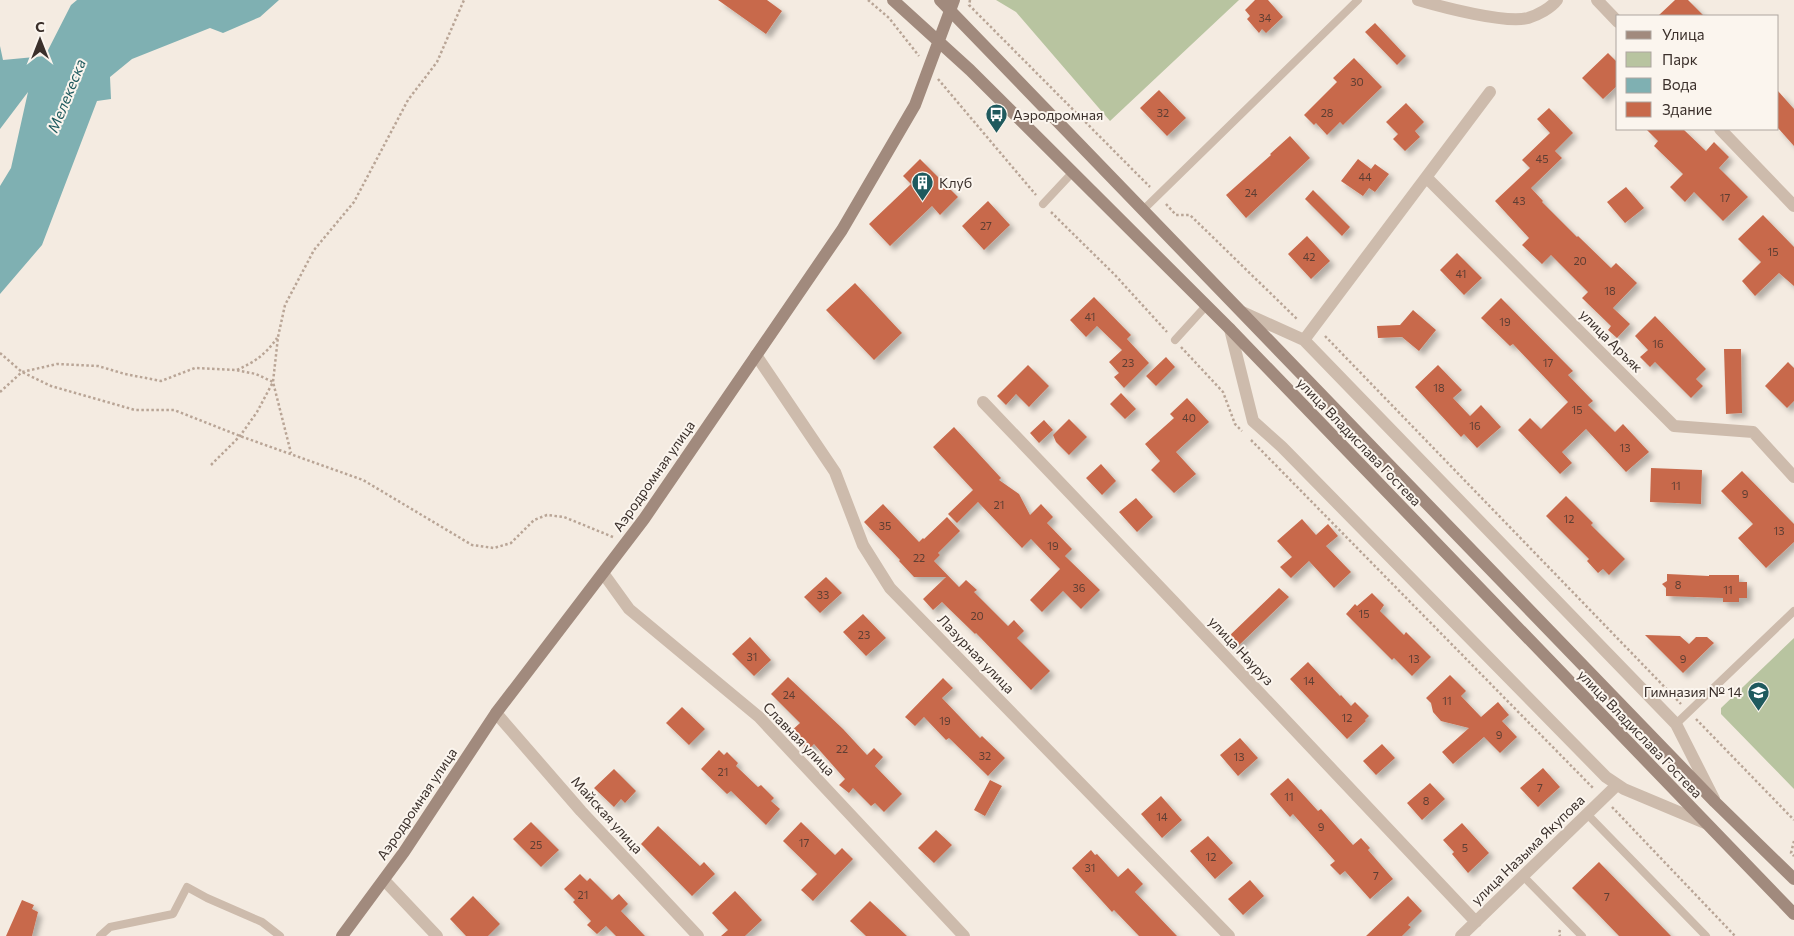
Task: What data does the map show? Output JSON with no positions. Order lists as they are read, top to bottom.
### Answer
{
  "streets": {
    "main road": ["улица Владислава Гостева", "Аэродромная улица"],
    "street": [
      "улица Аръяк",
      "улица Науруз",
      "Лазурная улица",
      "Славная улица",
      "Майская улица",
      "улица Назыма Якупова"
    ]
  },
  "crossings": [
    ["улица Владислава Гостева", "Аэродромная улица"],
    ["Аэродромная улица", "Лазурная улица"],
    ["Аэродромная улица", "Славная улица"],
    ["Аэродромная улица", "Майская улица"],
    ["улица Науруз", "улица Назыма Якупова"]
  ],
  "water": ["Мелекеска"],
  "places": {
    "bus stop": ["Аэродромная"],
    "building": ["Клуб"],
    "school or university": ["Гимназия № 14"]
  },
  "house_numbers": [
    "34",
    "30",
    "32",
    "28",
    "45",
    "44",
    "24",
    "17",
    "43",
    "27",
    "15",
    "42",
    "20",
    "41",
    "18",
    "41",
    "19",
    "16",
    "23",
    "17",
    "18",
    "15",
    "40",
    "16",
    "13",
    "11",
    "9",
    "21",
    "12",
    "35",
    "13",
    "19",
    "22",
    "8",
    "36",
    "11",
    "33",
    "15",
    "20",
    "23",
    "31",
    "13",
    "9",
    "14",
    "24",
    "11",
    "12",
    "19",
    "9",
    "22",
    "32",
    "13",
    "21",
    "7",
    "11",
    "8",
    "14",
    "9",
    "17",
    "25",
    "5",
    "12",
    "31",
    "7",
    "21",
    "7"
  ],
  "legend": [
    "Улица",
    "Парк",
    "Вода",
    "Здание"
  ],
  "north": "top"
}
